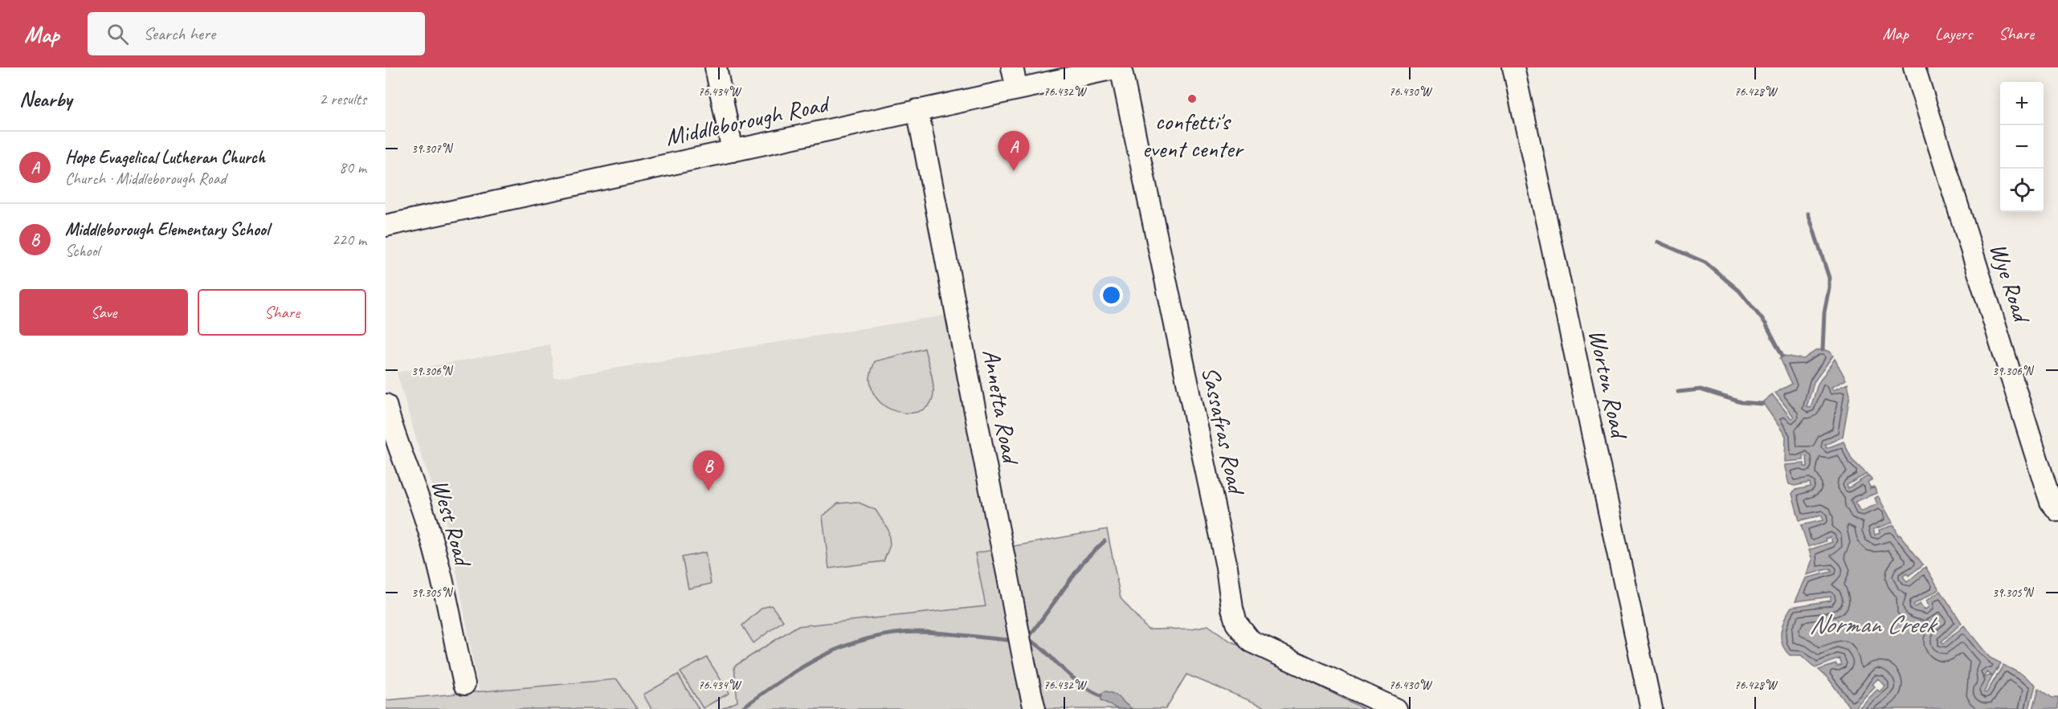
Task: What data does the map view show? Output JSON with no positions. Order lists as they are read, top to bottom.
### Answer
{
  "streets": {
    "street": [
      "Middleborough Road",
      "Wye Road",
      "Worton Road",
      "Annetta Road",
      "Sassafras Road",
      "West Road"
    ]
  },
  "crossings": [
    ["Middleborough Road", "Annetta Road"],
    ["Middleborough Road", "Sassafras Road"]
  ],
  "water": ["Norman Creek"],
  "places": ["confetti's event center"],
  "page": {
    "header": "Map",
    "search": "Search here",
    "nav": ["Map", "Layers", "Share"],
    "heading": ["Nearby", "2 results"],
    "map_buttons": ["+", "−"],
    "list": [
      {
        "mark": "A",
        "name": "Hope Evagelical Lutheran Church",
        "note": "Church · Middleborough Road",
        "value": "80 m"
      },
      {
        "mark": "B",
        "name": "Middleborough Elementary School",
        "note": "School",
        "value": "220 m"
      }
    ],
    "pins": ["A", "B"],
    "buttons": ["Save", "Share"]
  },
  "coordinates": [
    "76.434°W",
    "76.432°W",
    "76.430°W",
    "76.428°W",
    "39.307°N",
    "39.306°N",
    "39.305°N"
  ]
}
